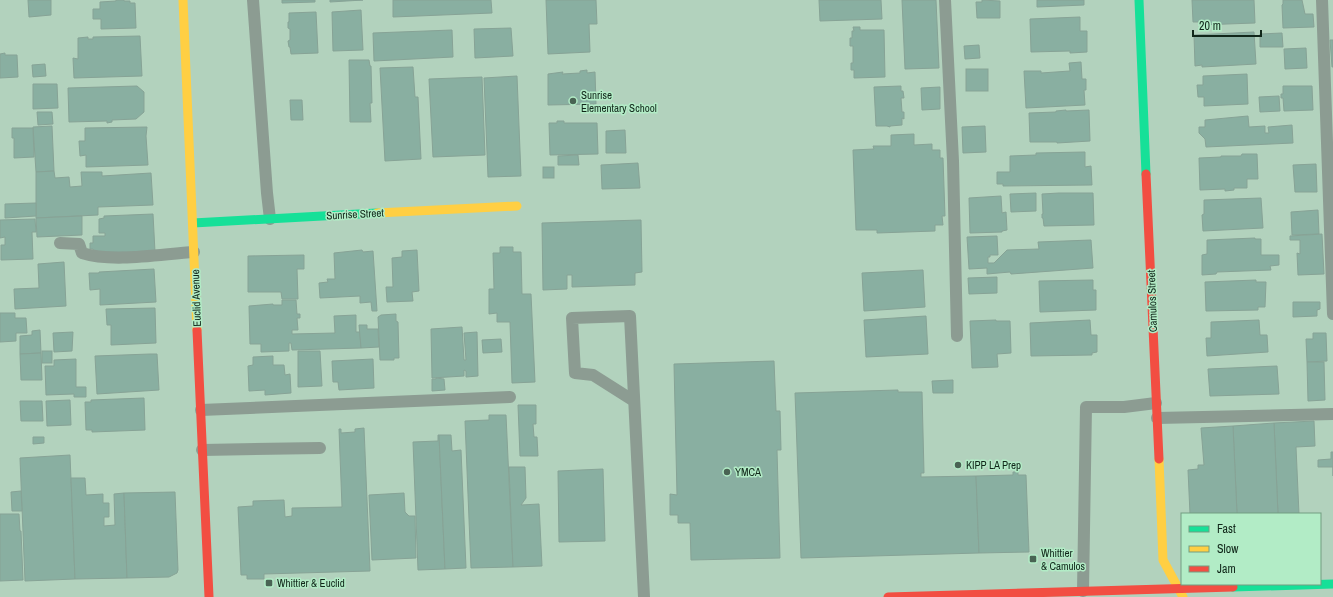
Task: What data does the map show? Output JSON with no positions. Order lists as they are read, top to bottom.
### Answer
{
  "streets": {
    "street": ["Sunrise Street", "Euclid Avenue", "Camulos Street"]
  },
  "crossings": [
    ["Sunrise Street", "Euclid Avenue"]
  ],
  "places": {
    "other": ["Sunrise Elementary School", "KIPP LA Prep", "YMCA"],
    "transit": ["Whittier & Camulos", "Whittier & Euclid"]
  },
  "legend": ["Fast", "Slow", "Jam"],
  "scale_bar": "20 m"
}
